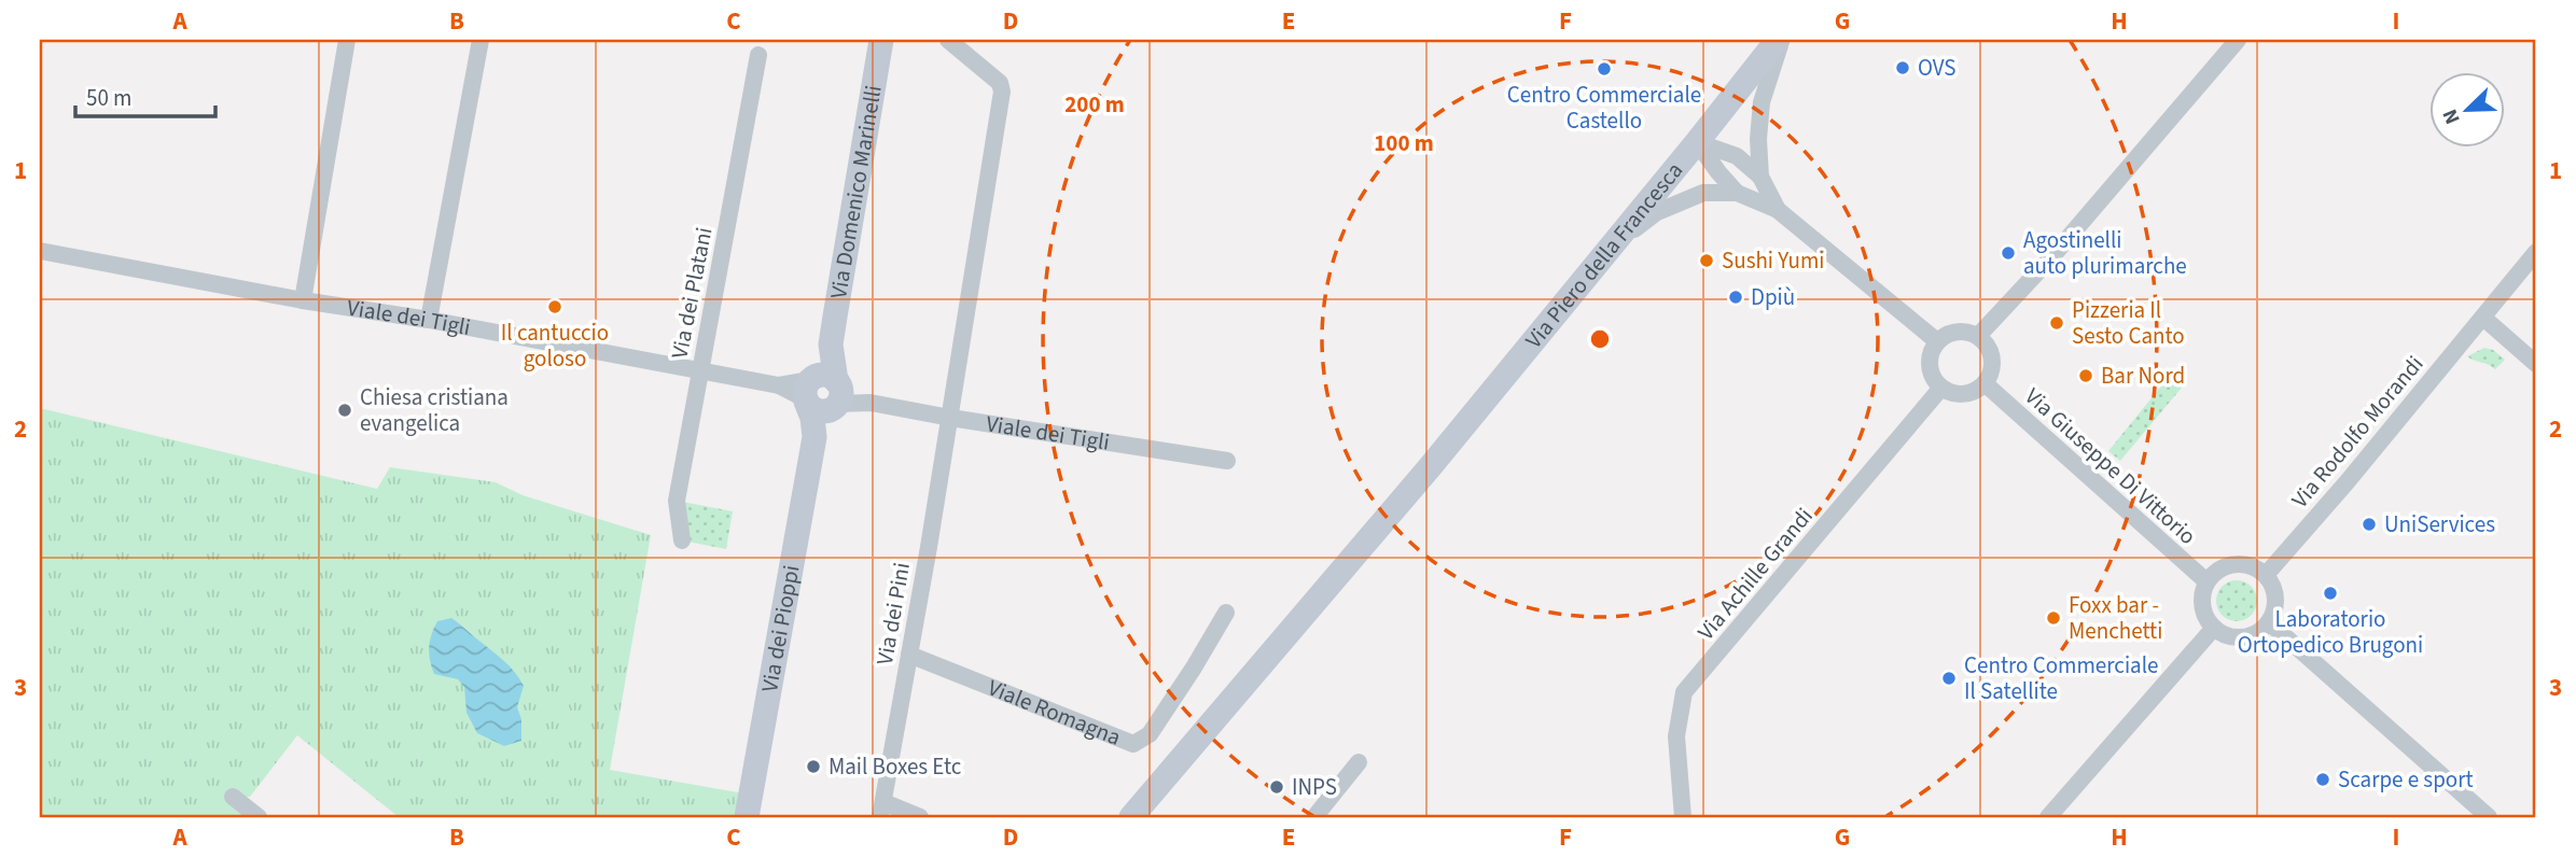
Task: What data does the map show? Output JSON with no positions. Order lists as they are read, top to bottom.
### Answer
{
  "streets": {
    "main road": ["Via Domenico Marinelli", "Via Piero della Francesca", "Via dei Pioppi"],
    "street": [
      "Via dei Platani",
      "Viale dei Tigli",
      "Via Rodolfo Morandi",
      "Via Giuseppe Di Vittorio",
      "Via Achille Grandi",
      "Via dei Pini",
      "Viale Romagna"
    ]
  },
  "crossings": [
    ["Via Domenico Marinelli", "Viale dei Tigli"],
    ["Via Domenico Marinelli", "Via dei Pioppi"],
    ["Via dei Platani", "Viale dei Tigli"],
    ["Viale dei Tigli", "Via dei Pini"],
    ["Viale dei Tigli", "Via dei Pioppi"],
    ["Via Rodolfo Morandi", "Via Giuseppe Di Vittorio"],
    ["Via Giuseppe Di Vittorio", "Via Achille Grandi"],
    ["Via dei Pini", "Viale Romagna"]
  ],
  "places": [
    "OVS",
    "Centro Commerciale Castello",
    "Agostinelli auto plurimarche",
    "Sushi Yumi",
    "Dpiù",
    "Il cantuccio goloso",
    "Pizzeria Il Sesto Canto",
    "Bar Nord",
    "Chiesa cristiana evangelica",
    "UniServices",
    "Laboratorio Ortopedico Brugoni",
    "Foxx bar - Menchetti",
    "Centro Commerciale Il Satellite",
    "Mail Boxes Etc",
    "Scarpe e sport",
    "INPS"
  ],
  "scale_bar": "50 m",
  "north": "bottom left",
  "grid": {
    "columns": [
      "A",
      "B",
      "C",
      "D",
      "E",
      "F",
      "G",
      "H",
      "I"
    ],
    "rows": ["1", "2", "3"]
  },
  "rings": ["200 m", "100 m"]
}
